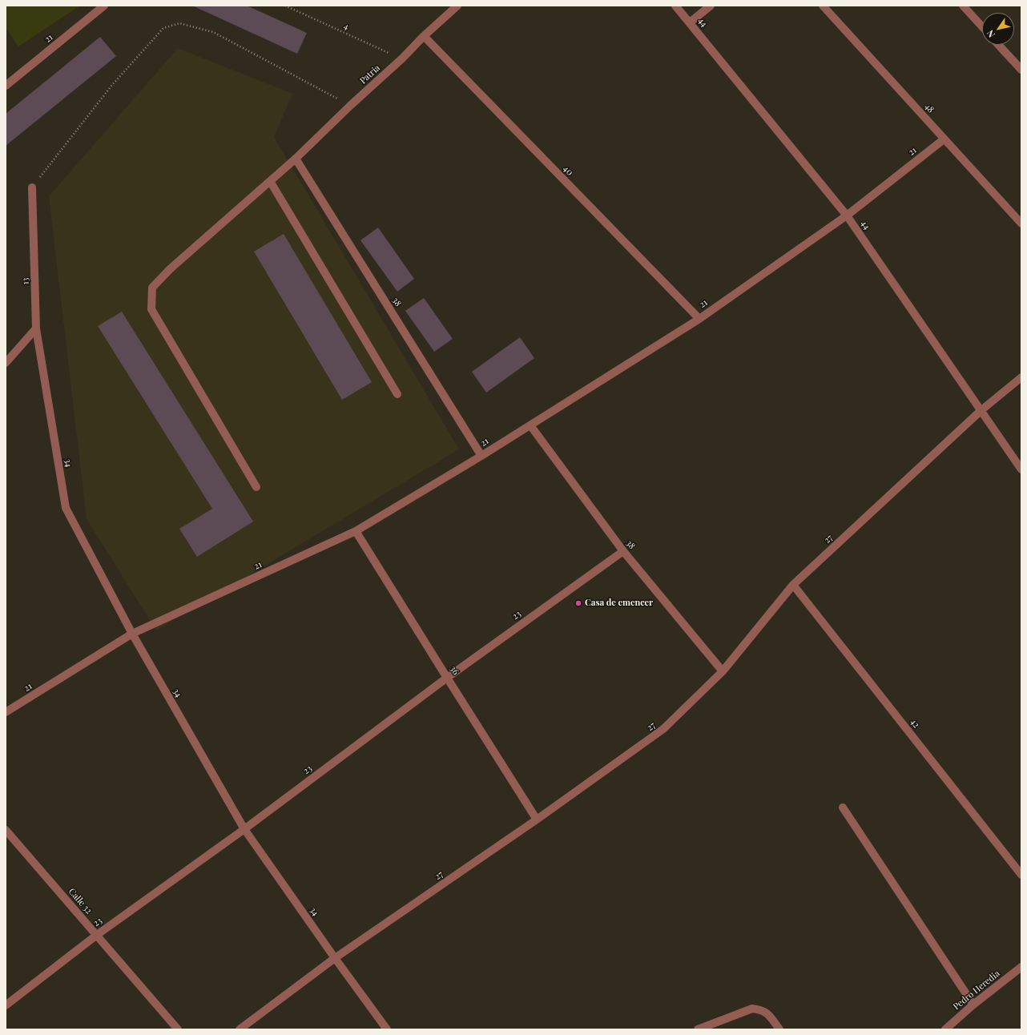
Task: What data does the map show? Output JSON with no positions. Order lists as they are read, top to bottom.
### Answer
{
  "streets": {
    "street": [
      "44",
      "21",
      "Patria",
      "48",
      "40",
      "13",
      "38",
      "34",
      "27",
      "23",
      "36",
      "42",
      "Calle 32",
      "Pedro Heredia"
    ],
    "path": ["4"]
  },
  "crossings": [
    ["44", "21"],
    ["44", "27"],
    ["4", "Patria"],
    ["21", "48"],
    ["21", "40"],
    ["21", "38"],
    ["21", "34"],
    ["21", "36"],
    ["Patria", "40"],
    ["Patria", "38"],
    ["13", "34"],
    ["38", "27"],
    ["38", "23"],
    ["34", "27"],
    ["34", "23"],
    ["27", "36"],
    ["27", "42"],
    ["23", "36"],
    ["23", "Calle 32"]
  ],
  "places": ["Casa de emencer"],
  "north": "bottom left"
}
